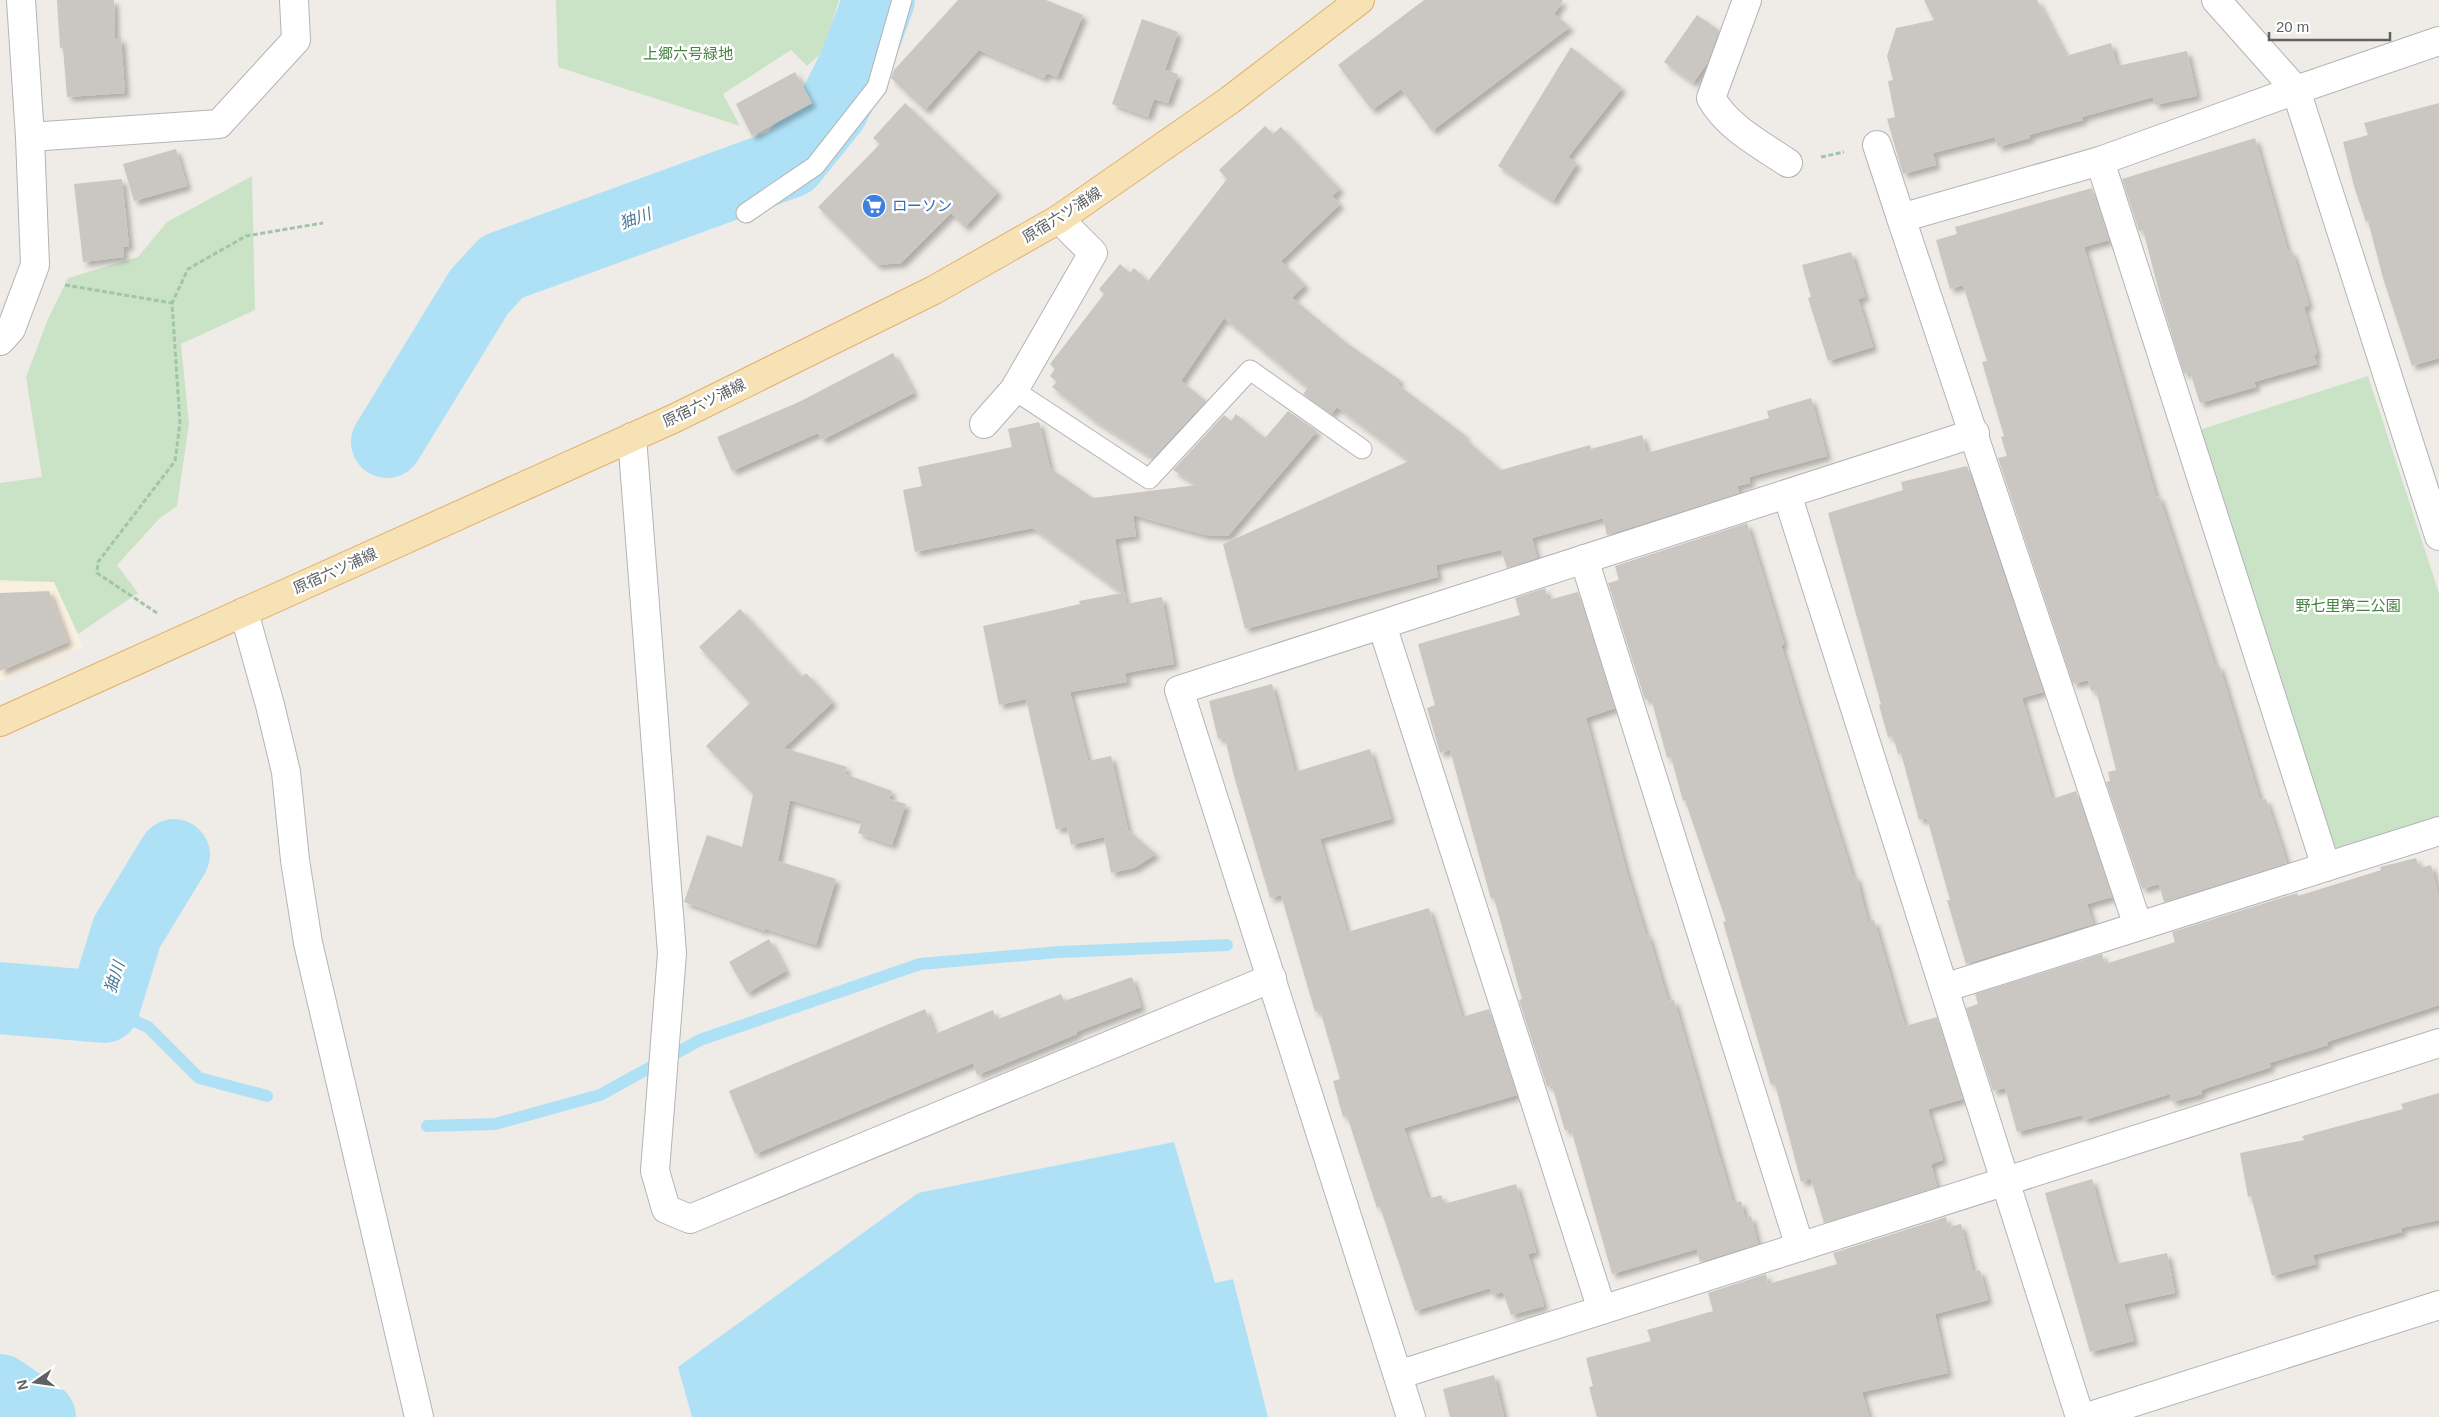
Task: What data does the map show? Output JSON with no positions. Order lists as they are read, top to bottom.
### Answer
{
  "streets": {
    "main road": ["原宿六ツ浦線"]
  },
  "water": ["㹨川"],
  "parks": ["上郷六号緑地", "野七里第二公園"],
  "places": {
    "supermarket": ["ローソン"]
  },
  "scale_bar": "20 m",
  "north": "left"
}
